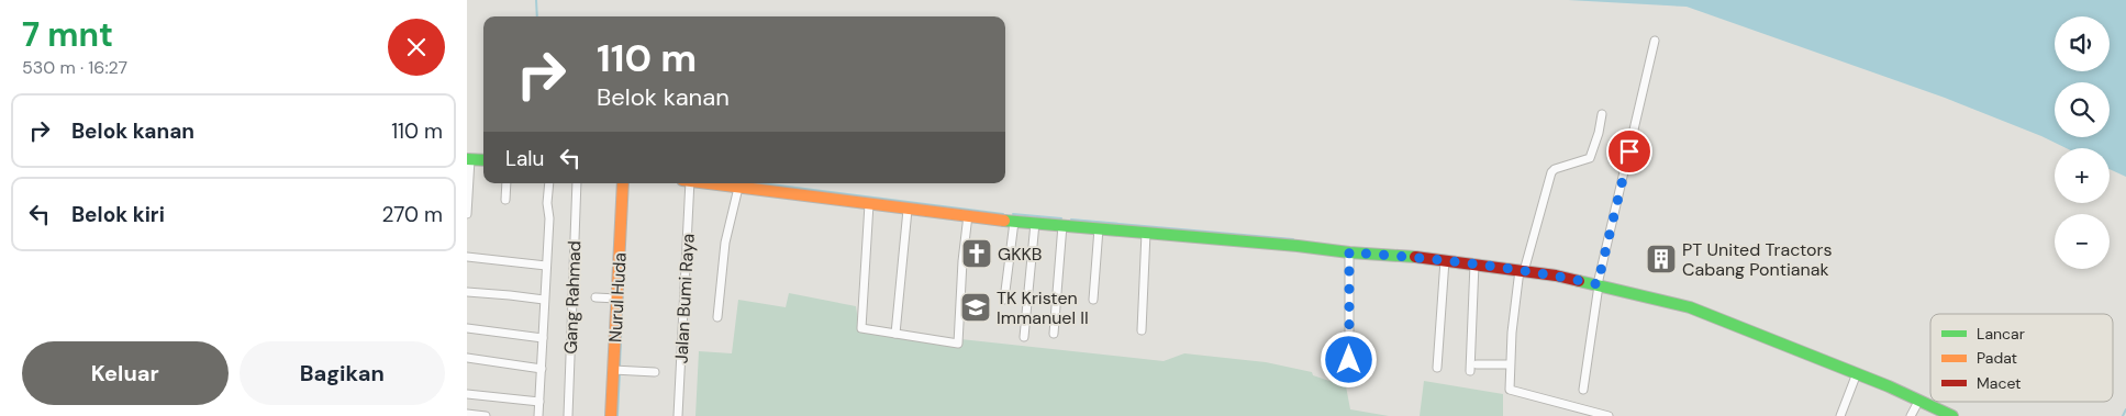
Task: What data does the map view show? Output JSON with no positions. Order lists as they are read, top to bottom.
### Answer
{
  "streets": {
    "main road": ["Nurul Huda"],
    "street": ["Gang Rahmad", "Jalan Bumi Raya"]
  },
  "places": {
    "church": ["GKKB"],
    "building": ["PT United Tractors Cabang Pontianak"],
    "school or university": ["TK Kristen Immanuel II"]
  },
  "legend": ["Lancar", "Padat", "Macet"],
  "page": {
    "heading": ["7 mnt", "530 m · 16:27"],
    "map_buttons": ["+", "−"],
    "turn": ["110 m", "Belok kanan"],
    "list": [
      {
        "name": "Belok kanan",
        "value": "110 m"
      },
      {
        "name": "Belok kiri",
        "value": "270 m"
      }
    ],
    "then": "Lalu",
    "buttons": ["Keluar", "Bagikan"]
  }
}
